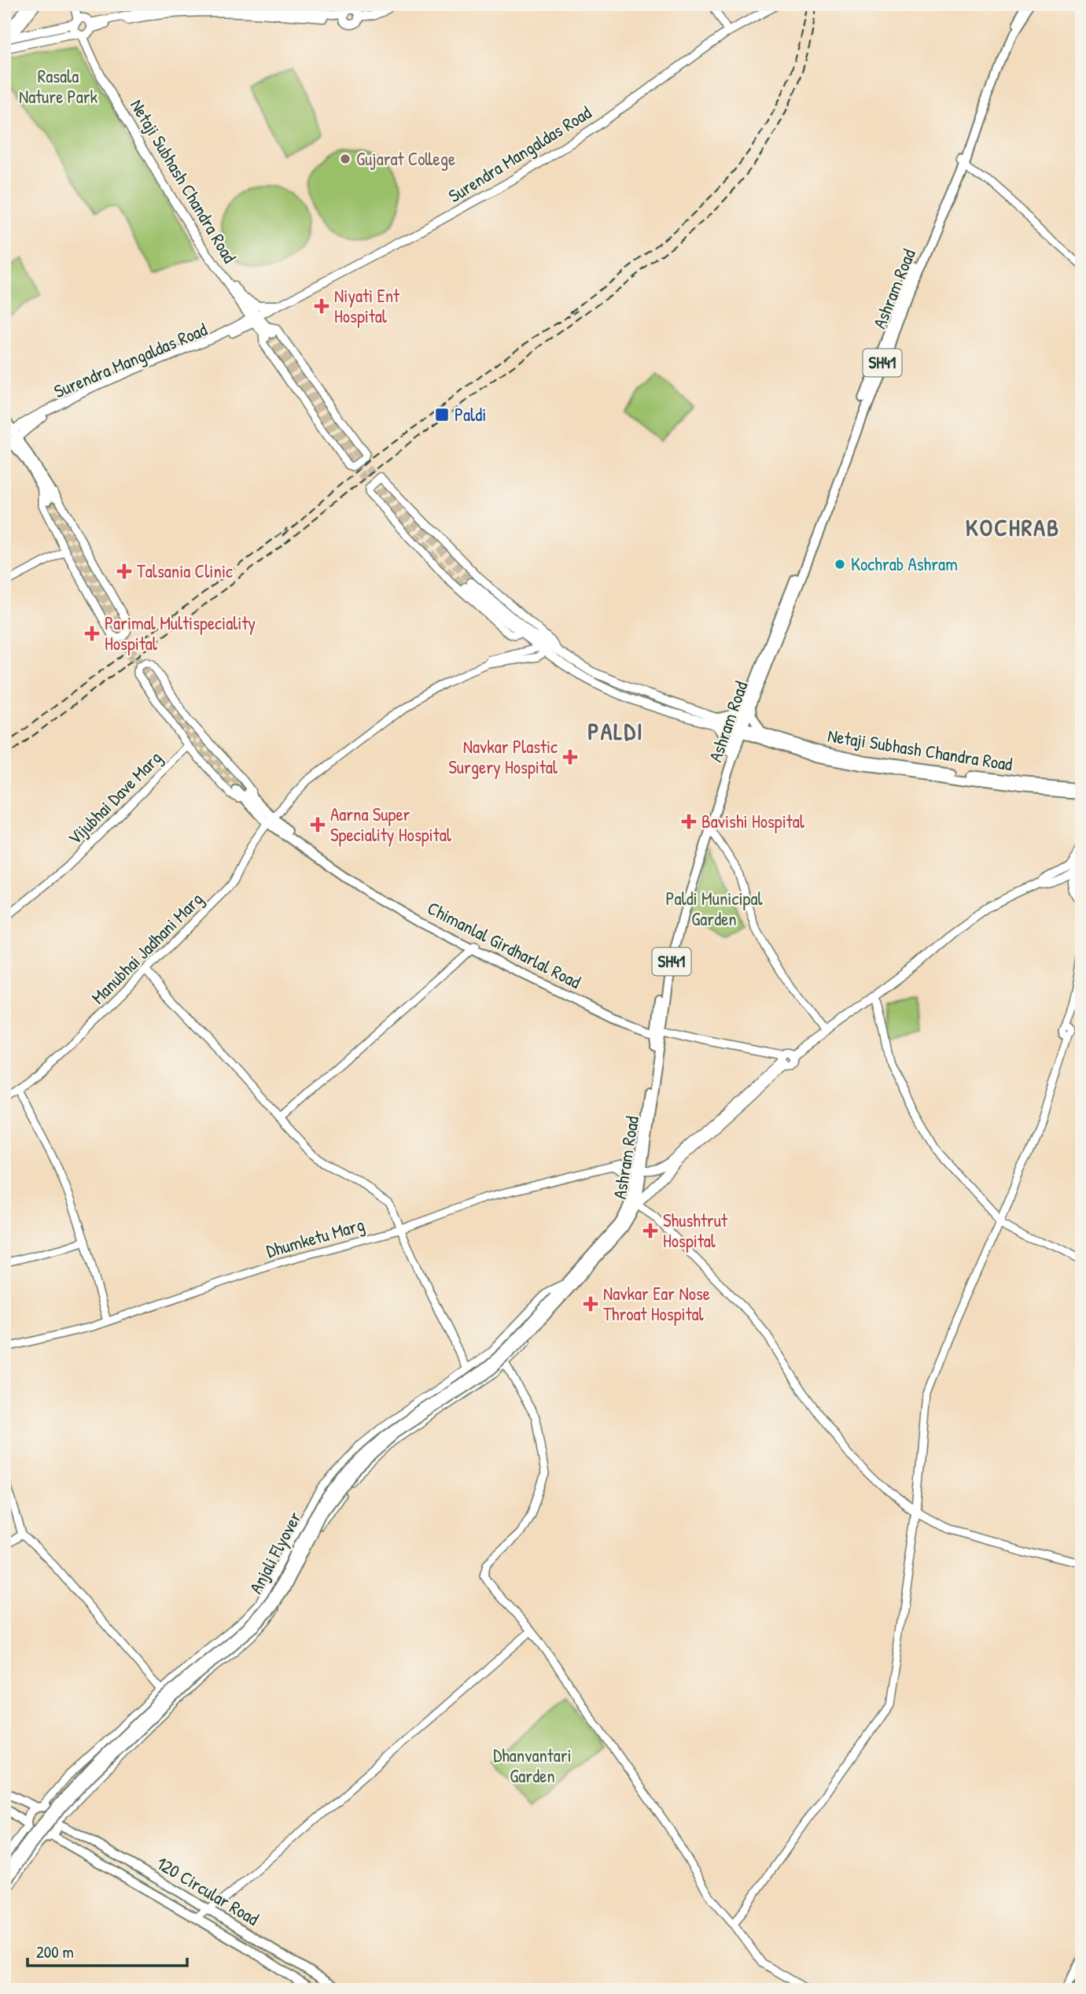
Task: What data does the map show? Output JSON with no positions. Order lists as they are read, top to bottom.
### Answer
{
  "streets": {
    "main road": [
      "Surendra Mangaldas Road",
      "Netaji Subhash Chandra Road",
      "Ashram Road",
      "SH41",
      "Chimanlal Girdharlal Road",
      "Anjali Flyover",
      "120 Circular Road"
    ],
    "street": ["Vijubhai Dave Marg", "Manubhai Jadhani Marg", "Dhumketu Marg"]
  },
  "crossings": [
    ["Surendra Mangaldas Road", "Netaji Subhash Chandra Road"],
    ["Netaji Subhash Chandra Road", "Ashram Road"],
    ["Ashram Road", "Chimanlal Girdharlal Road"],
    ["Ashram Road", "Dhumketu Marg"],
    ["Ashram Road", "Anjali Flyover"],
    ["Chimanlal Girdharlal Road", "Manubhai Jadhani Marg"]
  ],
  "districts": ["KOCHRAB", "PALDI"],
  "parks": ["Rasala Nature Park", "Paldi Municipal Garden", "Dhanvantari Garden"],
  "places": {
    "other": ["Gujarat College", "Kochrab Ashram"],
    "health": [
      "Niyati Ent Hospital",
      "Talsania Clinic",
      "Parimal Multispeciality Hospital",
      "Navkar Plastic Surgery Hospital",
      "Bavishi Hospital",
      "Aarna Super Speciality Hospital",
      "Shushtrut Hospital",
      "Navkar Ear Nose Throat Hospital"
    ],
    "transit": ["Paldi"]
  },
  "scale_bar": "200 m"
}
